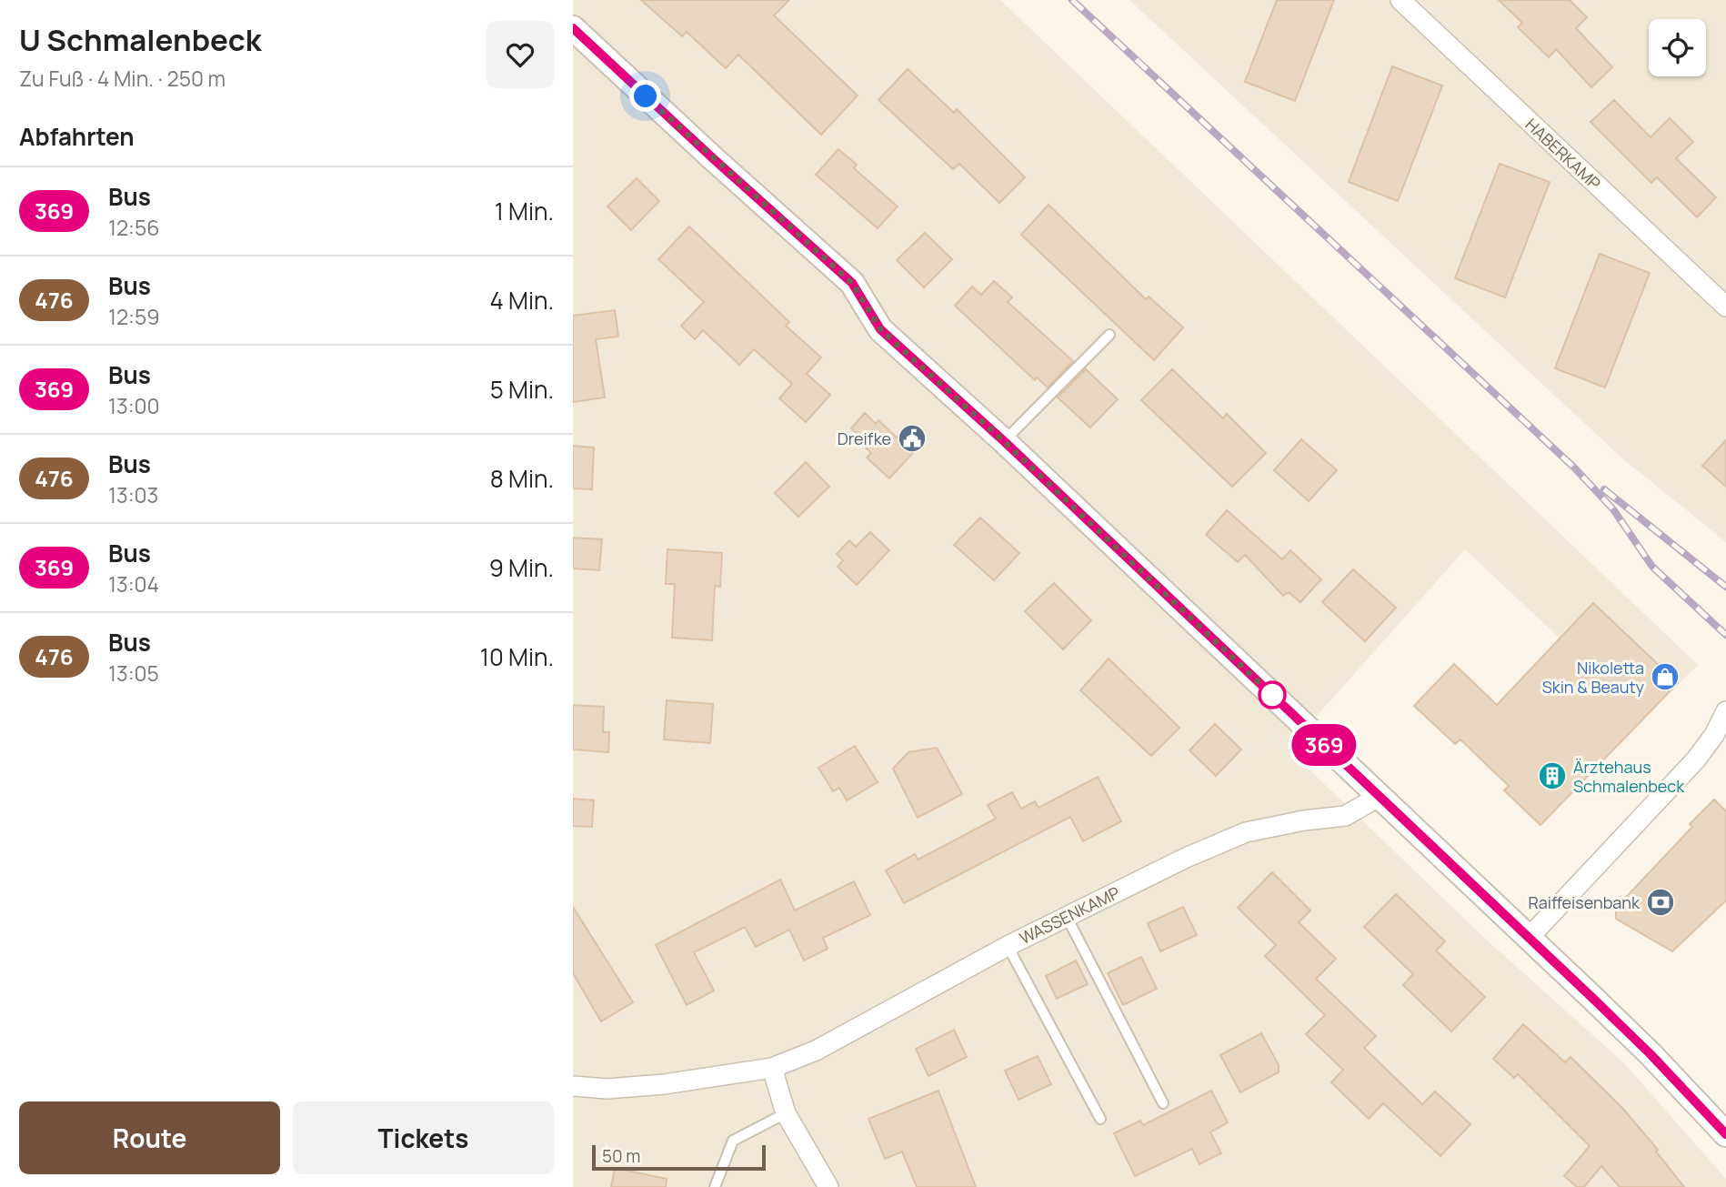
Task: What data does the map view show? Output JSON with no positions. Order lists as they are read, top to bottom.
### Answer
{
  "streets": {
    "street": ["HABERKAMP", "WASSENKAMP"]
  },
  "places": {
    "public building": ["Dreifke"],
    "shop": ["Nikoletta Skin & Beauty"],
    "building": ["Ärztehaus Schmalenbeck"],
    "bank": ["Raiffeisenbank"]
  },
  "lines": ["bus line 369"],
  "scale_bar": "50 m",
  "page": {
    "heading": [
      ["U Schmalenbeck", "Zu Fuß · 4 Min. · 250 m"],
      "Abfahrten"
    ],
    "on_map": "369",
    "list": [
      {
        "mark": "369",
        "name": "Bus",
        "note": "12:56",
        "value": "1 Min."
      },
      {
        "mark": "476",
        "name": "Bus",
        "note": "12:59",
        "value": "4 Min."
      },
      {
        "mark": "369",
        "name": "Bus",
        "note": "13:00",
        "value": "5 Min."
      },
      {
        "mark": "476",
        "name": "Bus",
        "note": "13:03",
        "value": "8 Min."
      },
      {
        "mark": "369",
        "name": "Bus",
        "note": "13:04",
        "value": "9 Min."
      },
      {
        "mark": "476",
        "name": "Bus",
        "note": "13:05",
        "value": "10 Min."
      }
    ],
    "buttons": ["Route", "Tickets"],
    "scale": "50 m"
  }
}
